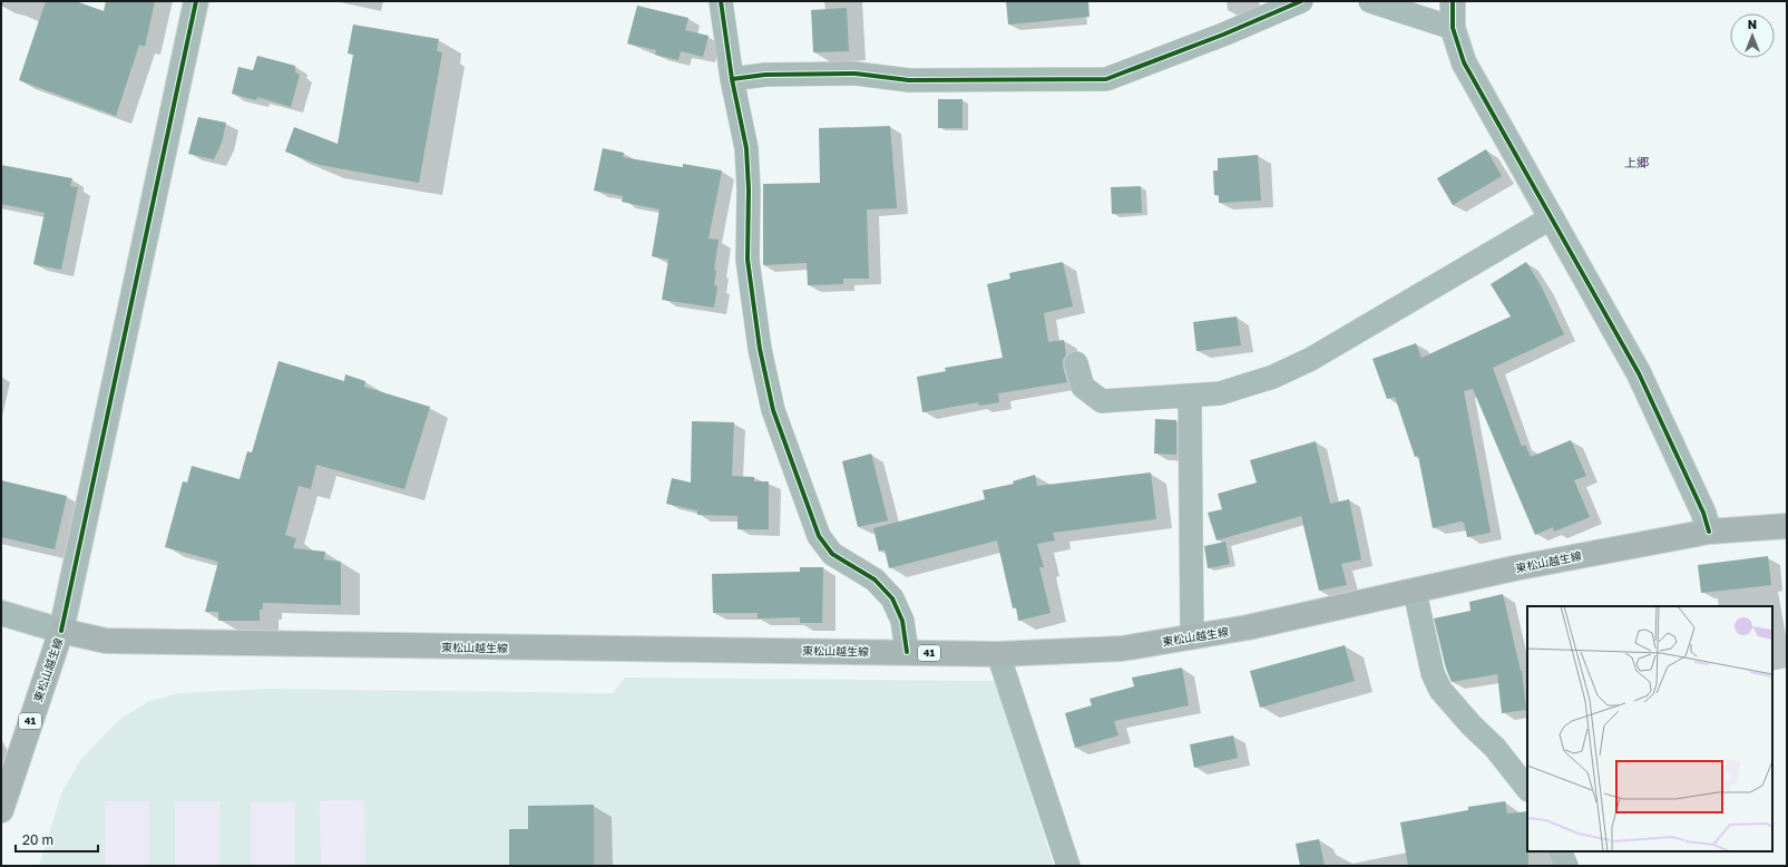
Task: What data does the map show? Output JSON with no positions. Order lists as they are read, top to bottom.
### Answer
{
  "streets": {
    "main road": ["東松山越生線", "41"]
  },
  "districts": ["上郷"],
  "scale_bar": "20 m",
  "north": "top"
}
